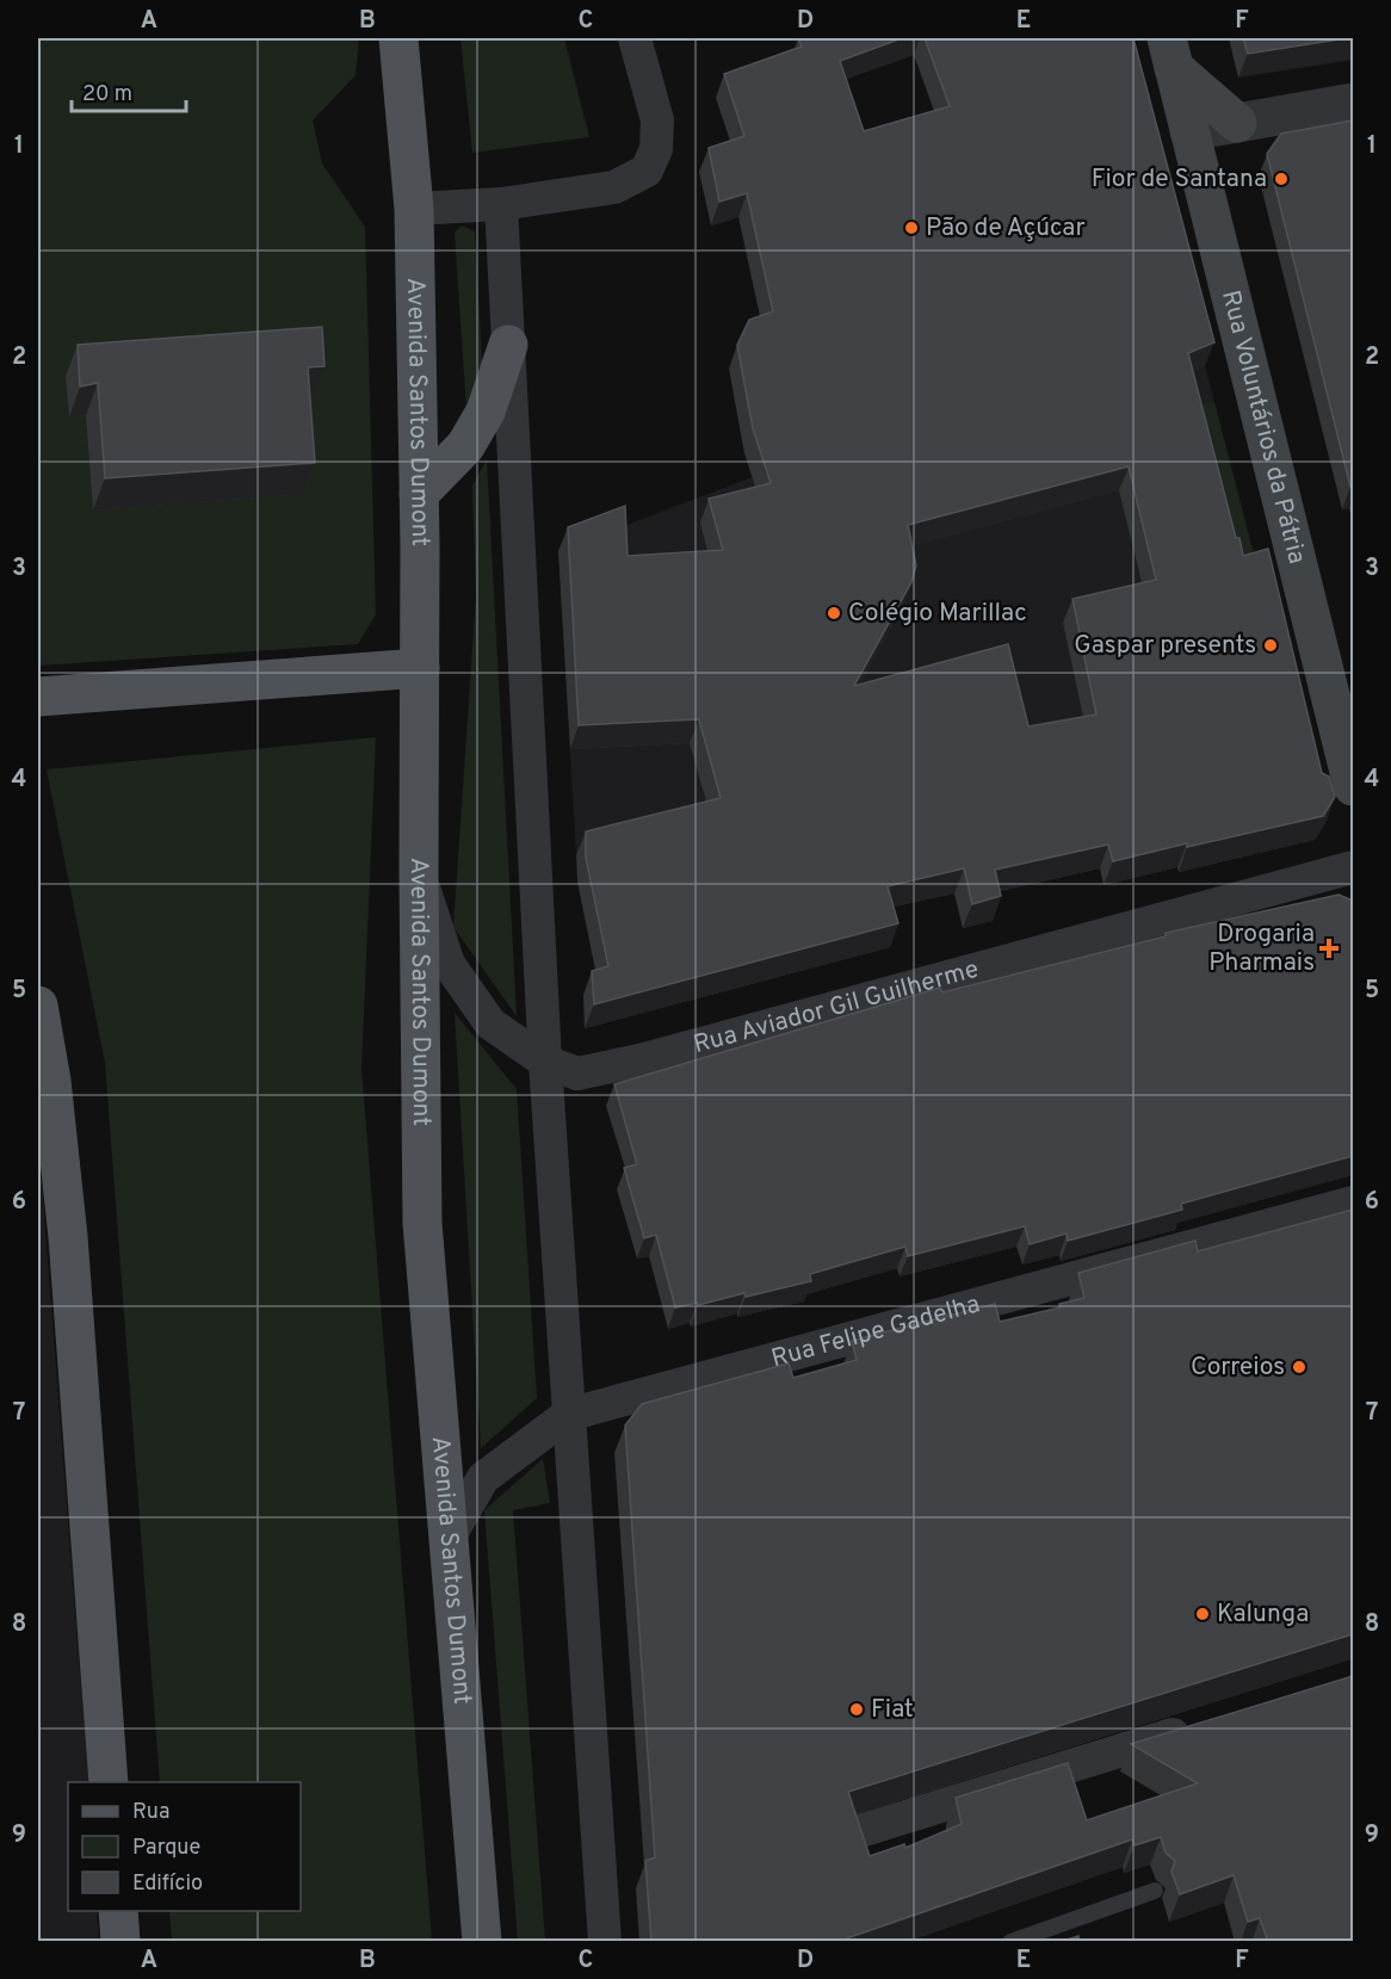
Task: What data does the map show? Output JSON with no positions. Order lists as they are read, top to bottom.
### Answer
{
  "streets": {
    "main road": ["Avenida Santos Dumont", "Rua Voluntários da Pátria"],
    "street": ["Rua Aviador Gil Guilherme", "Rua Felipe Gadelha"]
  },
  "crossings": [
    ["Avenida Santos Dumont", "Rua Aviador Gil Guilherme"],
    ["Avenida Santos Dumont", "Rua Felipe Gadelha"]
  ],
  "places": {
    "other": [
      "Fior de Santana",
      "Pão de Açúcar",
      "Colégio Marillac",
      "Gaspar presents",
      "Correios",
      "Kalunga",
      "Fiat"
    ],
    "health": ["Drogaria Pharmais"]
  },
  "legend": ["Rua", "Parque", "Edifício"],
  "scale_bar": "20 m",
  "grid": {
    "columns": [
      "A",
      "B",
      "C",
      "D",
      "E",
      "F"
    ],
    "rows": [
      "1",
      "2",
      "3",
      "4",
      "5",
      "6",
      "7",
      "8",
      "9"
    ]
  }
}
